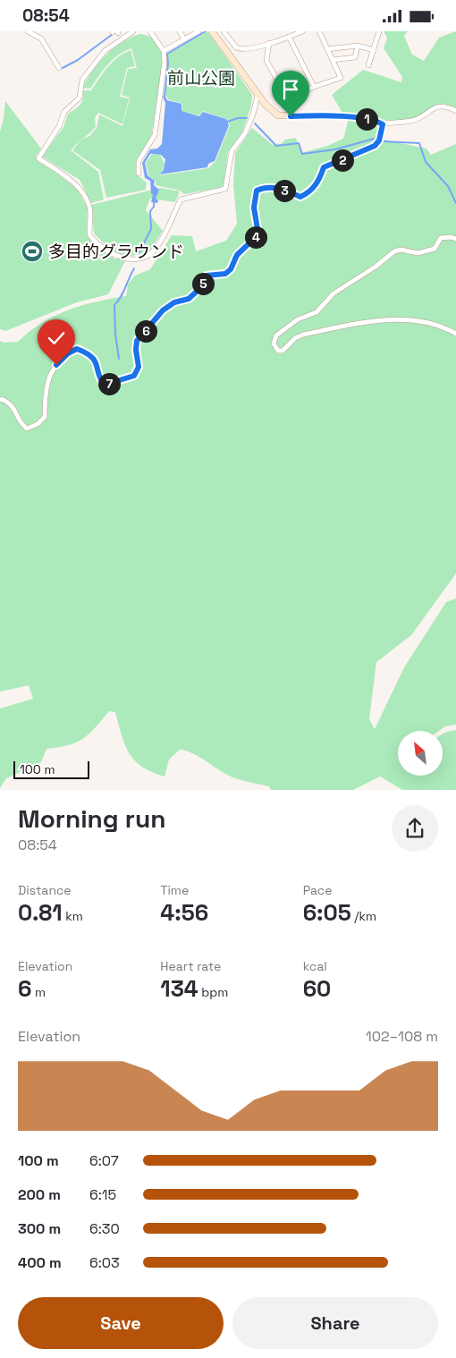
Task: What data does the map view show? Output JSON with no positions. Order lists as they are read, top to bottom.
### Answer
{
  "parks": ["前山公園"],
  "places": {
    "sports": ["多目的グラウンド"]
  },
  "scale_bar": "100 m",
  "north": "top left",
  "page": {
    "status": "08:54",
    "pins": [
      "1",
      "2",
      "3",
      "4",
      "5",
      "6",
      "7"
    ],
    "scale": "100 m",
    "heading": ["Morning run", "08:54"],
    "stats": [
      ["Distance", "0.81 km"],
      ["Time", "4:56"],
      ["Pace", "6:05 /km"],
      ["Elevation", "6 m"],
      ["Heart rate", "134 bpm"],
      ["kcal", "60"]
    ],
    "chart": ["Elevation", "102–108 m"],
    "list": [
      {
        "name": "100 m",
        "note": "6:07"
      },
      {
        "name": "200 m",
        "note": "6:15"
      },
      {
        "name": "300 m",
        "note": "6:30"
      },
      {
        "name": "400 m",
        "note": "6:03"
      }
    ],
    "buttons": ["Save", "Share"]
  }
}
